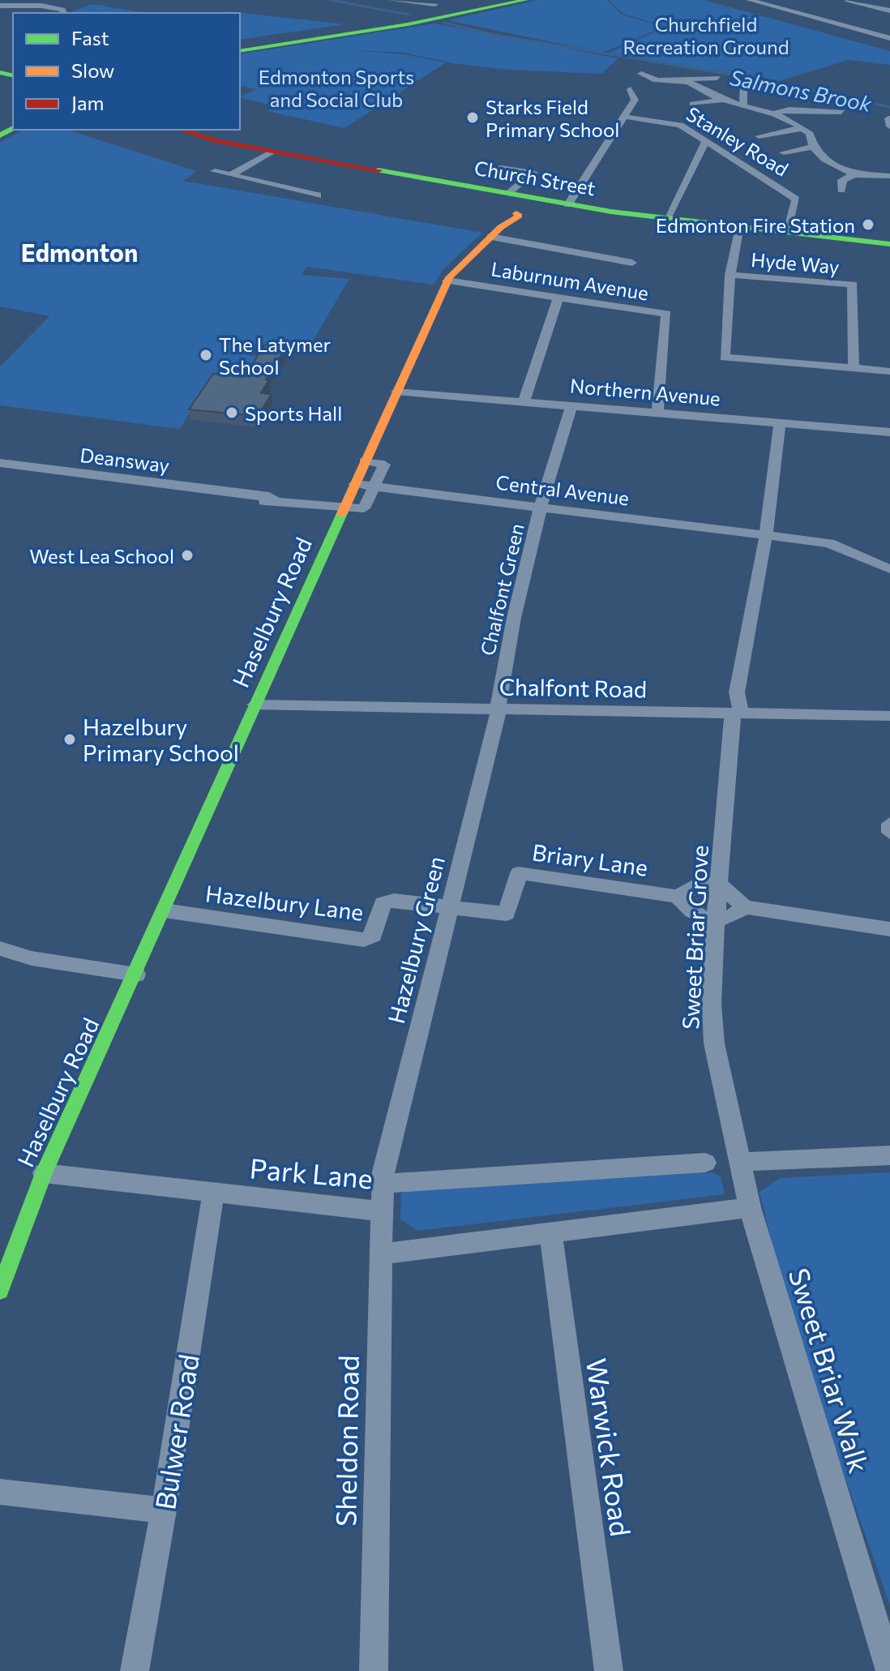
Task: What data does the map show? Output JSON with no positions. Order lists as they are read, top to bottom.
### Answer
{
  "streets": {
    "main road": ["Church Street", "Haselbury Road"],
    "street": [
      "Stanley Road",
      "Hyde Way",
      "Laburnum Avenue",
      "Northern Avenue",
      "Deansway",
      "Central Avenue",
      "Chalfont Green",
      "Chalfont Road",
      "Briary Lane",
      "Hazelbury Lane",
      "Sweet Briar Grove",
      "Hazelbury Green",
      "Park Lane",
      "Sweet Briar Walk",
      "Bulwer Road",
      "Sheldon Road",
      "Warwick Road"
    ]
  },
  "crossings": [
    ["Stanley Road", "Church Street"],
    ["Church Street", "Haselbury Road"],
    ["Laburnum Avenue", "Northern Avenue"],
    ["Laburnum Avenue", "Haselbury Road"],
    ["Northern Avenue", "Chalfont Green"],
    ["Northern Avenue", "Haselbury Road"],
    ["Northern Avenue", "Sweet Briar Grove"],
    ["Deansway", "Haselbury Road"],
    ["Central Avenue", "Chalfont Green"],
    ["Central Avenue", "Haselbury Road"],
    ["Central Avenue", "Sweet Briar Grove"],
    ["Chalfont Green", "Chalfont Road"],
    ["Chalfont Green", "Hazelbury Green"],
    ["Haselbury Road", "Chalfont Road"],
    ["Haselbury Road", "Hazelbury Lane"],
    ["Haselbury Road", "Park Lane"],
    ["Chalfont Road", "Sweet Briar Grove"],
    ["Chalfont Road", "Hazelbury Green"],
    ["Briary Lane", "Hazelbury Lane"],
    ["Briary Lane", "Hazelbury Green"],
    ["Hazelbury Lane", "Hazelbury Green"],
    ["Sweet Briar Grove", "Sweet Briar Walk"],
    ["Hazelbury Green", "Park Lane"],
    ["Park Lane", "Bulwer Road"],
    ["Park Lane", "Sheldon Road"]
  ],
  "districts": ["Edmonton"],
  "water": ["Salmons Brook"],
  "parks": ["Churchfield Recreation Ground", "Edmonton Sports and Social Club"],
  "places": [
    "Starks Field Primary School",
    "Edmonton Fire Station",
    "The Latymer School",
    "Sports Hall",
    "West Lea School",
    "Hazelbury Primary School"
  ],
  "legend": ["Fast", "Slow", "Jam"]
}
